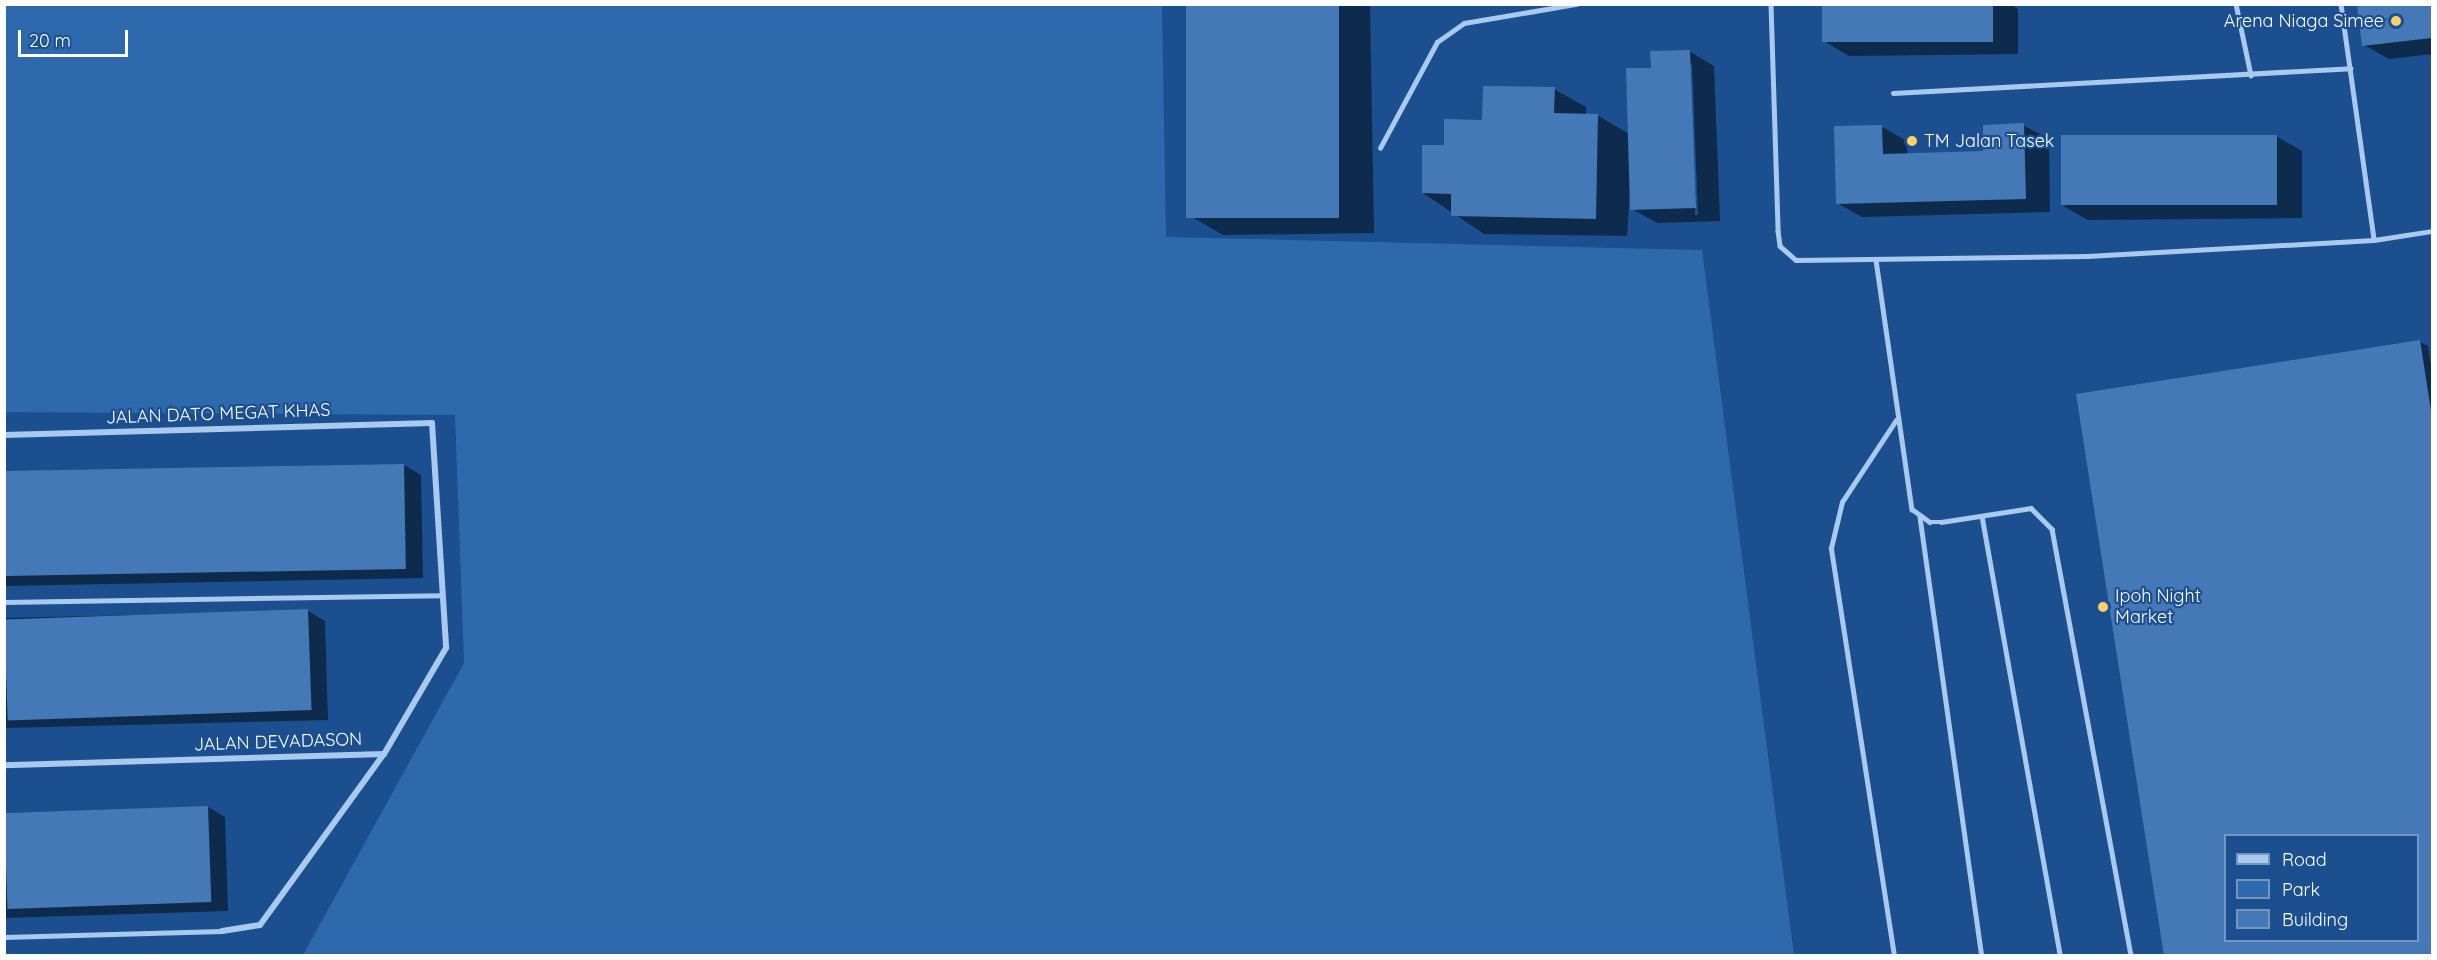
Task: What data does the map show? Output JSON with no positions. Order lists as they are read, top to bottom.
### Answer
{
  "streets": {
    "street": ["JALAN DATO MEGAT KHAS", "JALAN DEVADASON"]
  },
  "crossings": [
    ["JALAN DATO MEGAT KHAS", "JALAN DEVADASON"]
  ],
  "places": ["Arena Niaga Simee", "TM Jalan Tasek", "Ipoh Night Market"],
  "legend": ["Road", "Park", "Building"],
  "scale_bar": "20 m"
}
